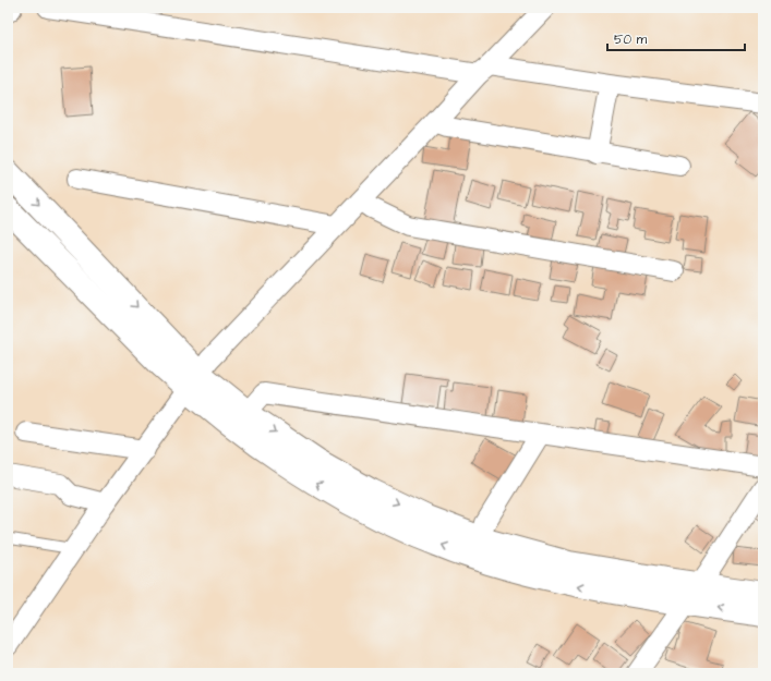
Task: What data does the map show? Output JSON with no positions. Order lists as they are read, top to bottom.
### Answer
{
  "scale_bar": "50 m"
}
